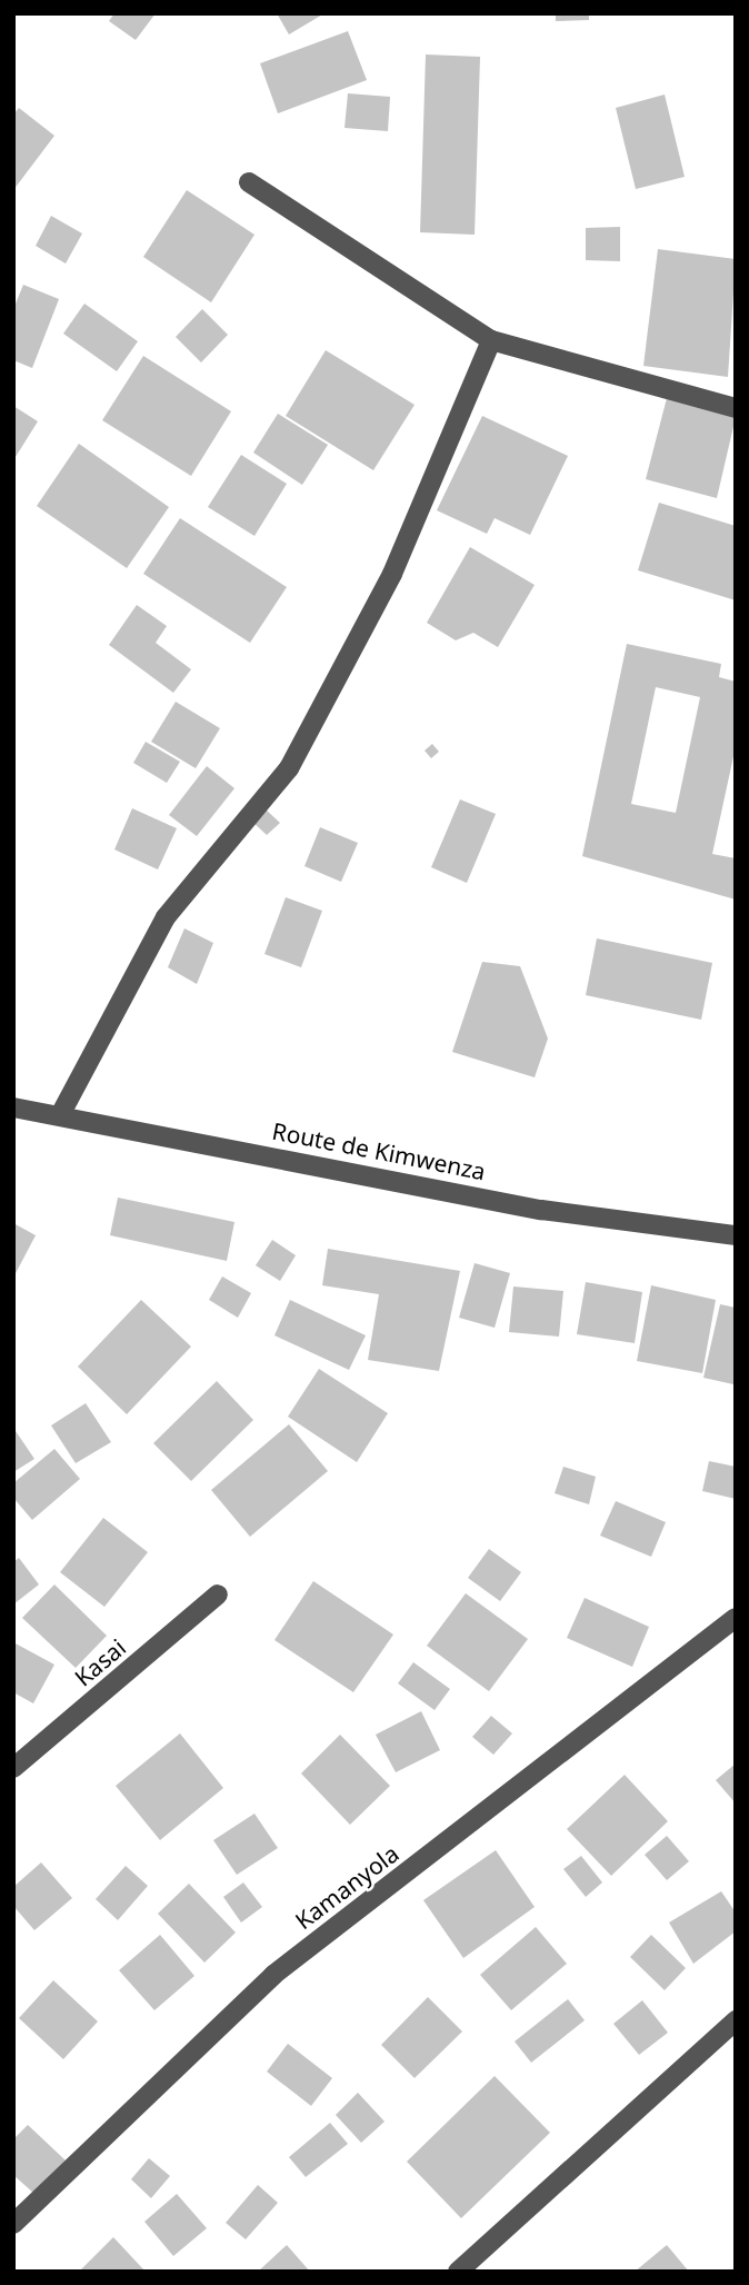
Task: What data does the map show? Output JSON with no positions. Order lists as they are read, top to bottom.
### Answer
{
  "streets": {
    "street": ["Route de Kimwenza", "Kasai", "Kamanyola"]
  }
}
